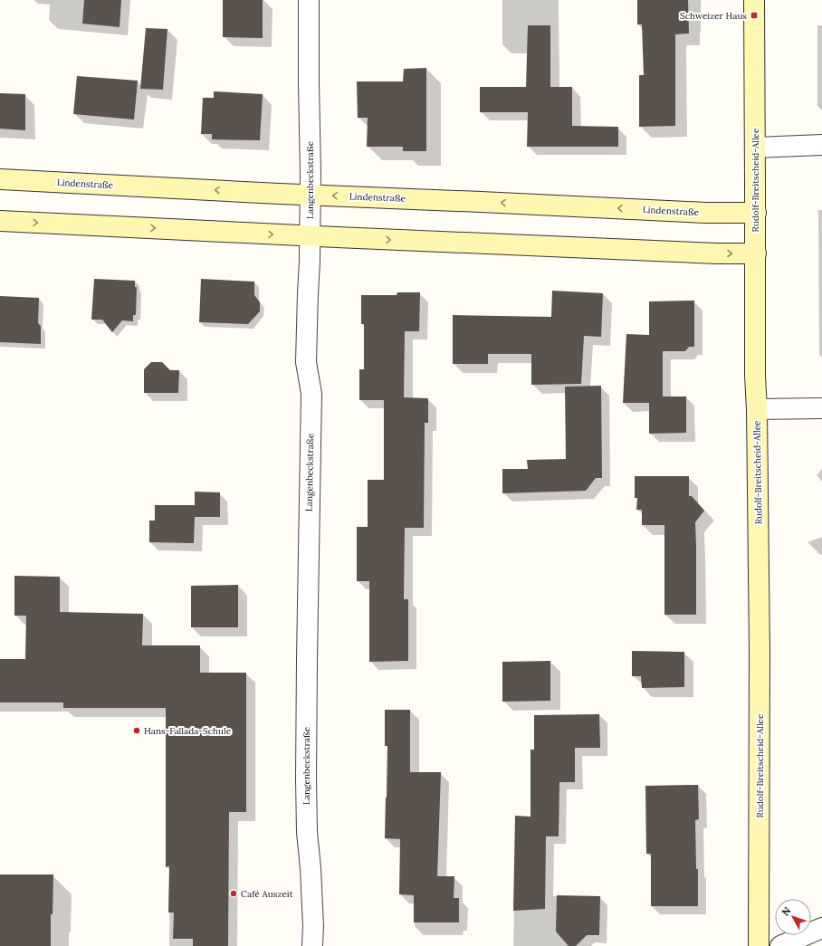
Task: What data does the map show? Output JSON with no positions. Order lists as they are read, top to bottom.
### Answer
{
  "streets": {
    "street": ["Langenbeckstraße", "Rudolf-Breitscheid-Allee", "Lindenstraße"]
  },
  "crossings": [
    ["Langenbeckstraße", "Lindenstraße"],
    ["Rudolf-Breitscheid-Allee", "Lindenstraße"]
  ],
  "places": {
    "transit": ["Schweizer Haus"],
    "other": ["Hans-Fallada-Schule", "Café Auszeit"]
  },
  "north": "top left"
}
